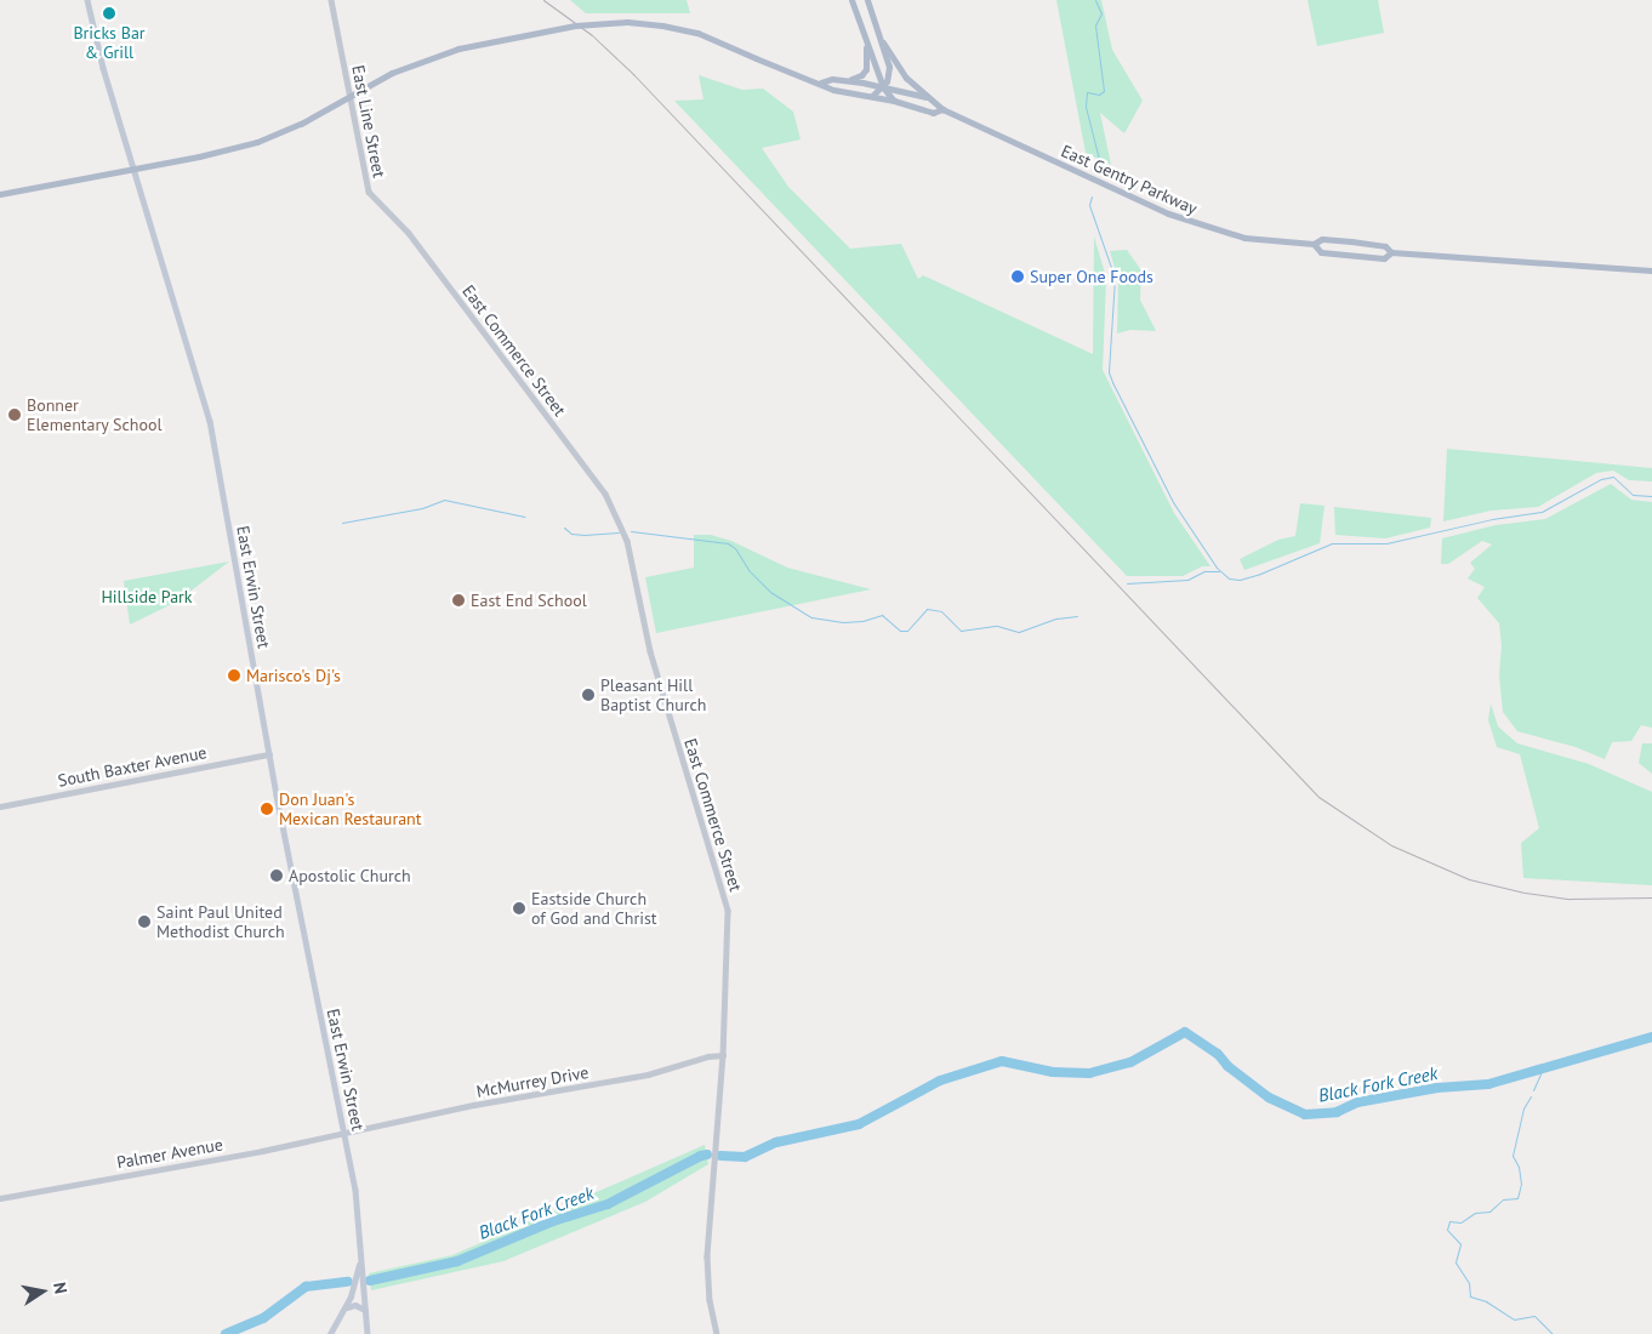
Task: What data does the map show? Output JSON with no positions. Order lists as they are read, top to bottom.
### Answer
{
  "streets": {
    "main road": ["East Gentry Parkway", "East Erwin Street"],
    "street": [
      "East Line Street",
      "East Commerce Street",
      "South Baxter Avenue",
      "McMurrey Drive",
      "Palmer Avenue"
    ]
  },
  "crossings": [
    ["East Line Street", "East Gentry Parkway"],
    ["East Line Street", "East Commerce Street"],
    ["East Gentry Parkway", "East Erwin Street"],
    ["East Commerce Street", "McMurrey Drive"],
    ["East Erwin Street", "South Baxter Avenue"],
    ["East Erwin Street", "McMurrey Drive"],
    ["East Erwin Street", "Palmer Avenue"],
    ["McMurrey Drive", "Palmer Avenue"]
  ],
  "water": ["Black Fork Creek"],
  "parks": ["Hillside Park"],
  "places": [
    "Bricks Bar & Grill",
    "Super One Foods",
    "Bonner Elementary School",
    "East End School",
    "Marisco's Dj's",
    "Pleasant Hill Baptist Church",
    "Don Juan's Mexican Restaurant",
    "Apostolic Church",
    "Eastside Church of God and Christ",
    "Saint Paul United Methodist Church"
  ],
  "north": "right"
}
